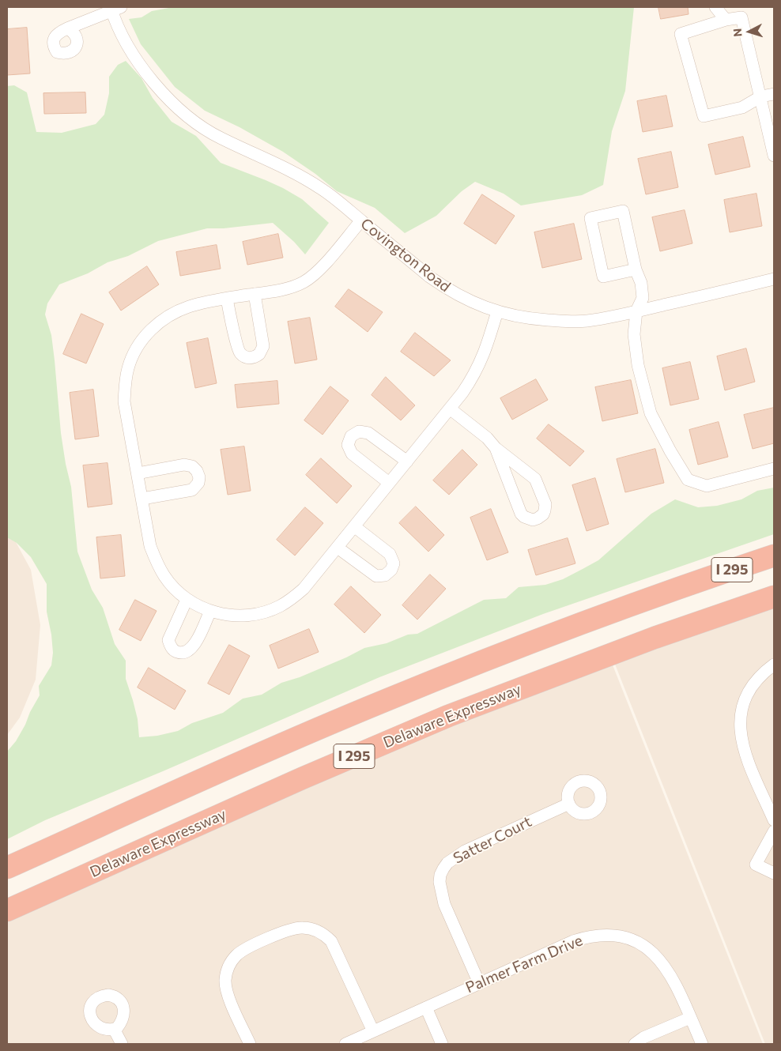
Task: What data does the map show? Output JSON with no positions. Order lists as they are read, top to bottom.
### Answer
{
  "streets": {
    "highway": ["I 295", "Delaware Expressway"],
    "street": ["Covington Road", "Satter Court", "Palmer Farm Drive"]
  },
  "crossings": [
    ["Satter Court", "Palmer Farm Drive"]
  ],
  "north": "left"
}
